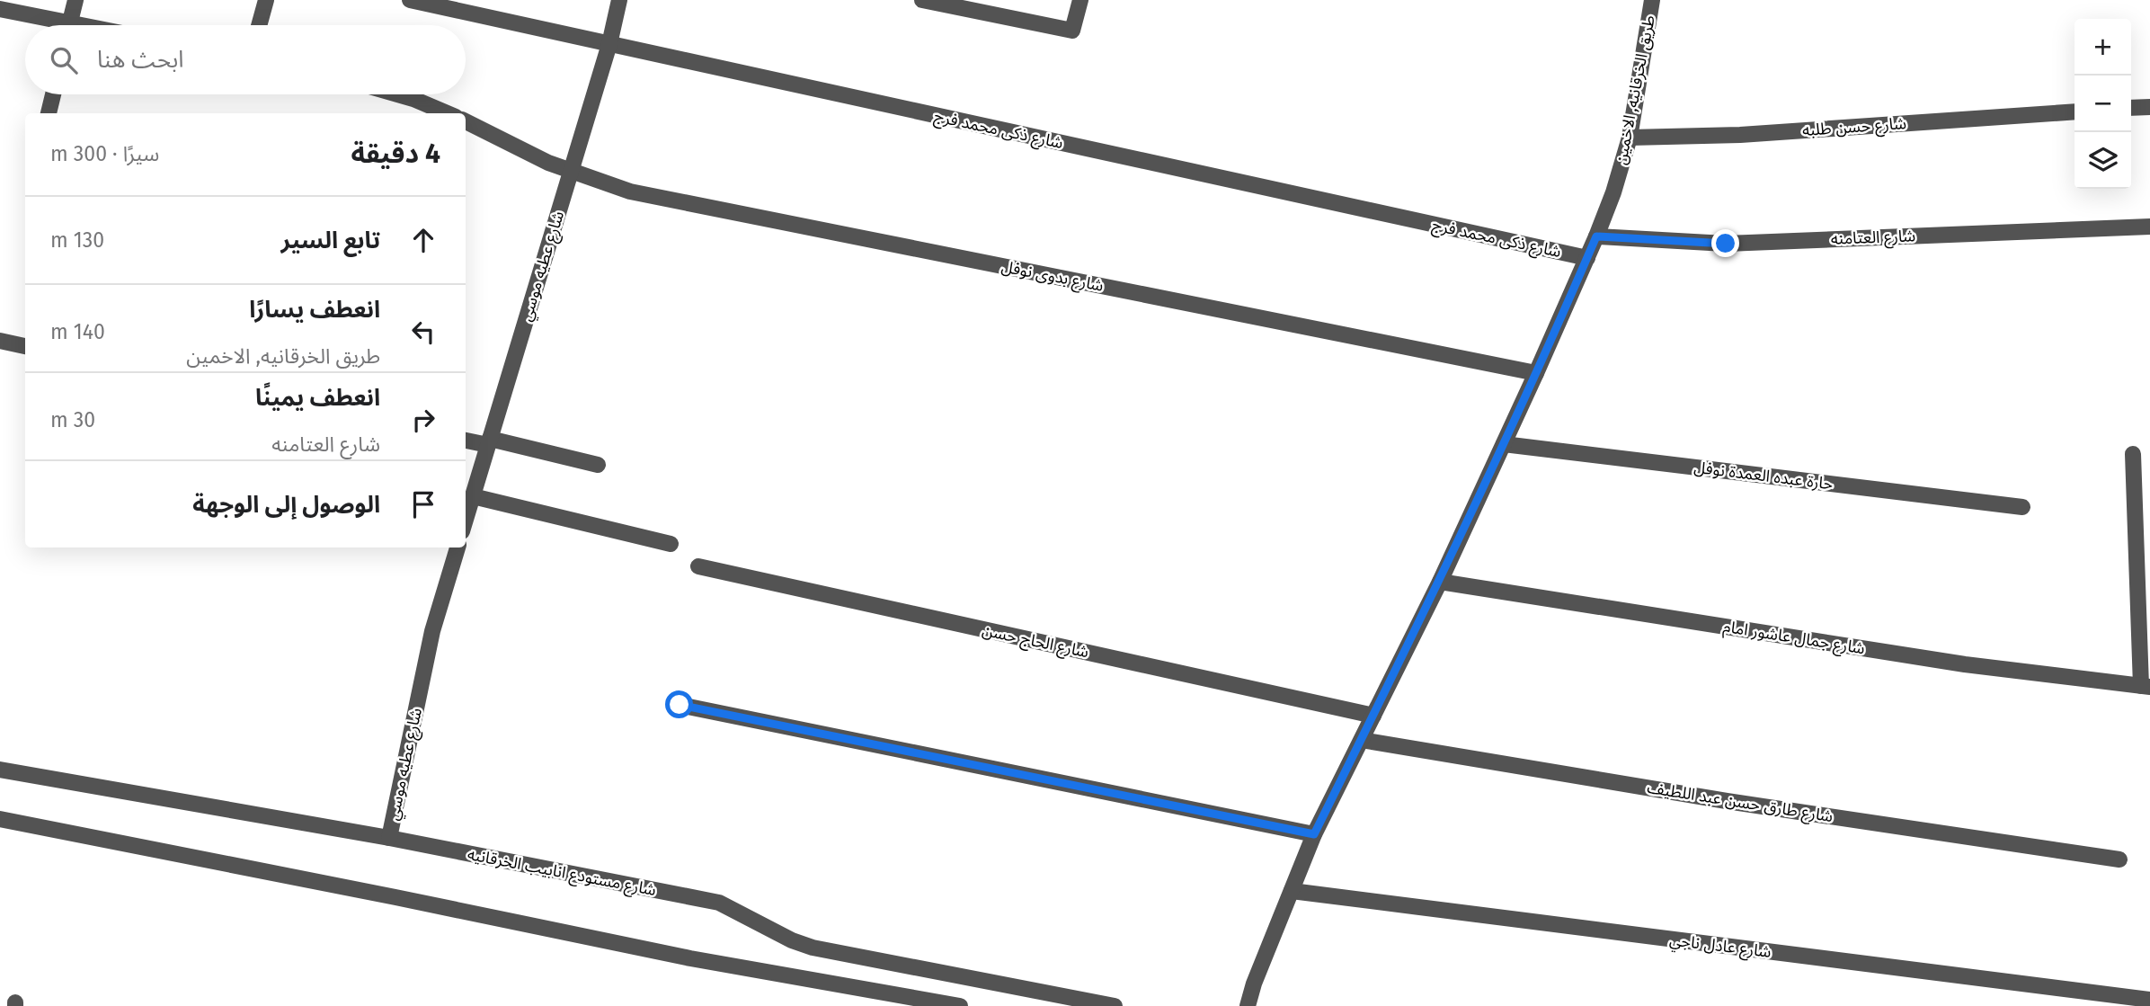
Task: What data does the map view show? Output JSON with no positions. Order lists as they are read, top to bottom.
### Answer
{
  "streets": {
    "street": [
      "طريق الخرقانيه, الاخمين",
      "شارع حسن طلبه",
      "شارع ذكى محمد فرج",
      "شارع العتامنه",
      "شارع عطيه موسي",
      "شارع بدوى نوفل",
      "حارة عبده العمدة نوفل",
      "شارع جمال عاشور امام",
      "شارع الحاج حسن",
      "شارع طارق حسن عبد اللطيف",
      "شارع مستودع انابيب الخرقانيه",
      "شارع عادل ناجي"
    ]
  },
  "crossings": [
    ["طريق الخرقانيه, الاخمين", "شارع حسن طلبه"],
    ["طريق الخرقانيه, الاخمين", "شارع ذكى محمد فرج"],
    ["طريق الخرقانيه, الاخمين", "شارع العتامنه"],
    ["طريق الخرقانيه, الاخمين", "شارع بدوى نوفل"],
    ["طريق الخرقانيه, الاخمين", "حارة عبده العمدة نوفل"],
    ["طريق الخرقانيه, الاخمين", "شارع جمال عاشور امام"],
    ["طريق الخرقانيه, الاخمين", "شارع الحاج حسن"],
    ["طريق الخرقانيه, الاخمين", "شارع طارق حسن عبد اللطيف"],
    ["طريق الخرقانيه, الاخمين", "شارع عادل ناجي"],
    ["شارع ذكى محمد فرج", "شارع عطيه موسي"],
    ["شارع عطيه موسي", "شارع بدوى نوفل"],
    ["شارع عطيه موسي", "شارع مستودع انابيب الخرقانيه"]
  ],
  "page": {
    "map_buttons": ["+", "−"],
    "search": "ابحث هنا",
    "heading": ["4 دقيقة", "سيرًا · 300 m"],
    "list": [
      ["تابع السير", "130 m"],
      ["انعطف يسارًا", "طريق الخرقانيه, الاخمين", "140 m"],
      ["انعطف يمينًا", "شارع العتامنه", "30 m"],
      "الوصول إلى الوجهة"
    ]
  }
}
